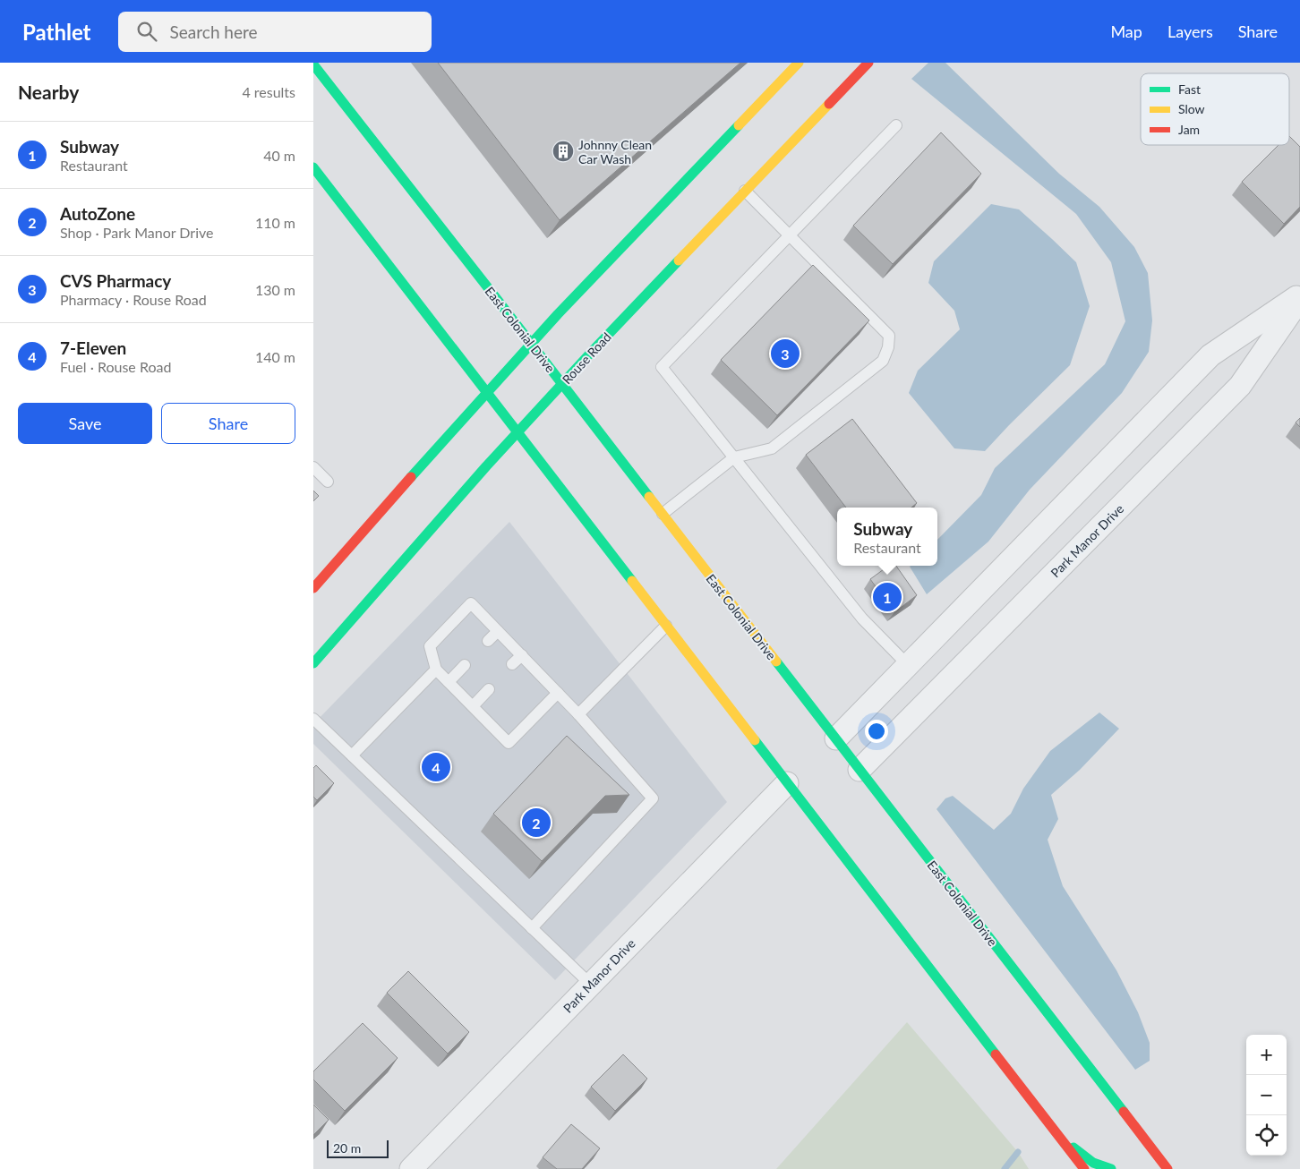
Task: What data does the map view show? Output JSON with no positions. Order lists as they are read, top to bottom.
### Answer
{
  "streets": {
    "main road": ["East Colonial Drive", "Rouse Road"],
    "street": ["Park Manor Drive"]
  },
  "crossings": [
    ["East Colonial Drive", "Rouse Road"],
    ["East Colonial Drive", "Park Manor Drive"]
  ],
  "places": {
    "building": ["Johnny Clean Car Wash"]
  },
  "legend": ["Fast", "Slow", "Jam"],
  "scale_bar": "20 m",
  "page": {
    "header": "Pathlet",
    "search": "Search here",
    "nav": ["Map", "Layers", "Share"],
    "heading": ["Nearby", "4 results"],
    "list": [
      {
        "mark": "1",
        "name": "Subway",
        "note": "Restaurant",
        "value": "40 m"
      },
      {
        "mark": "2",
        "name": "AutoZone",
        "note": "Shop · Park Manor Drive",
        "value": "110 m"
      },
      {
        "mark": "3",
        "name": "CVS Pharmacy",
        "note": "Pharmacy · Rouse Road",
        "value": "130 m"
      },
      {
        "mark": "4",
        "name": "7-Eleven",
        "note": "Fuel · Rouse Road",
        "value": "140 m"
      }
    ],
    "pins": [
      "3",
      "1",
      "4",
      "2"
    ],
    "buttons": ["Save", "Share"],
    "popup": ["Subway", "Restaurant"],
    "map_buttons": ["+", "−"],
    "scale": "20 m"
  }
}
